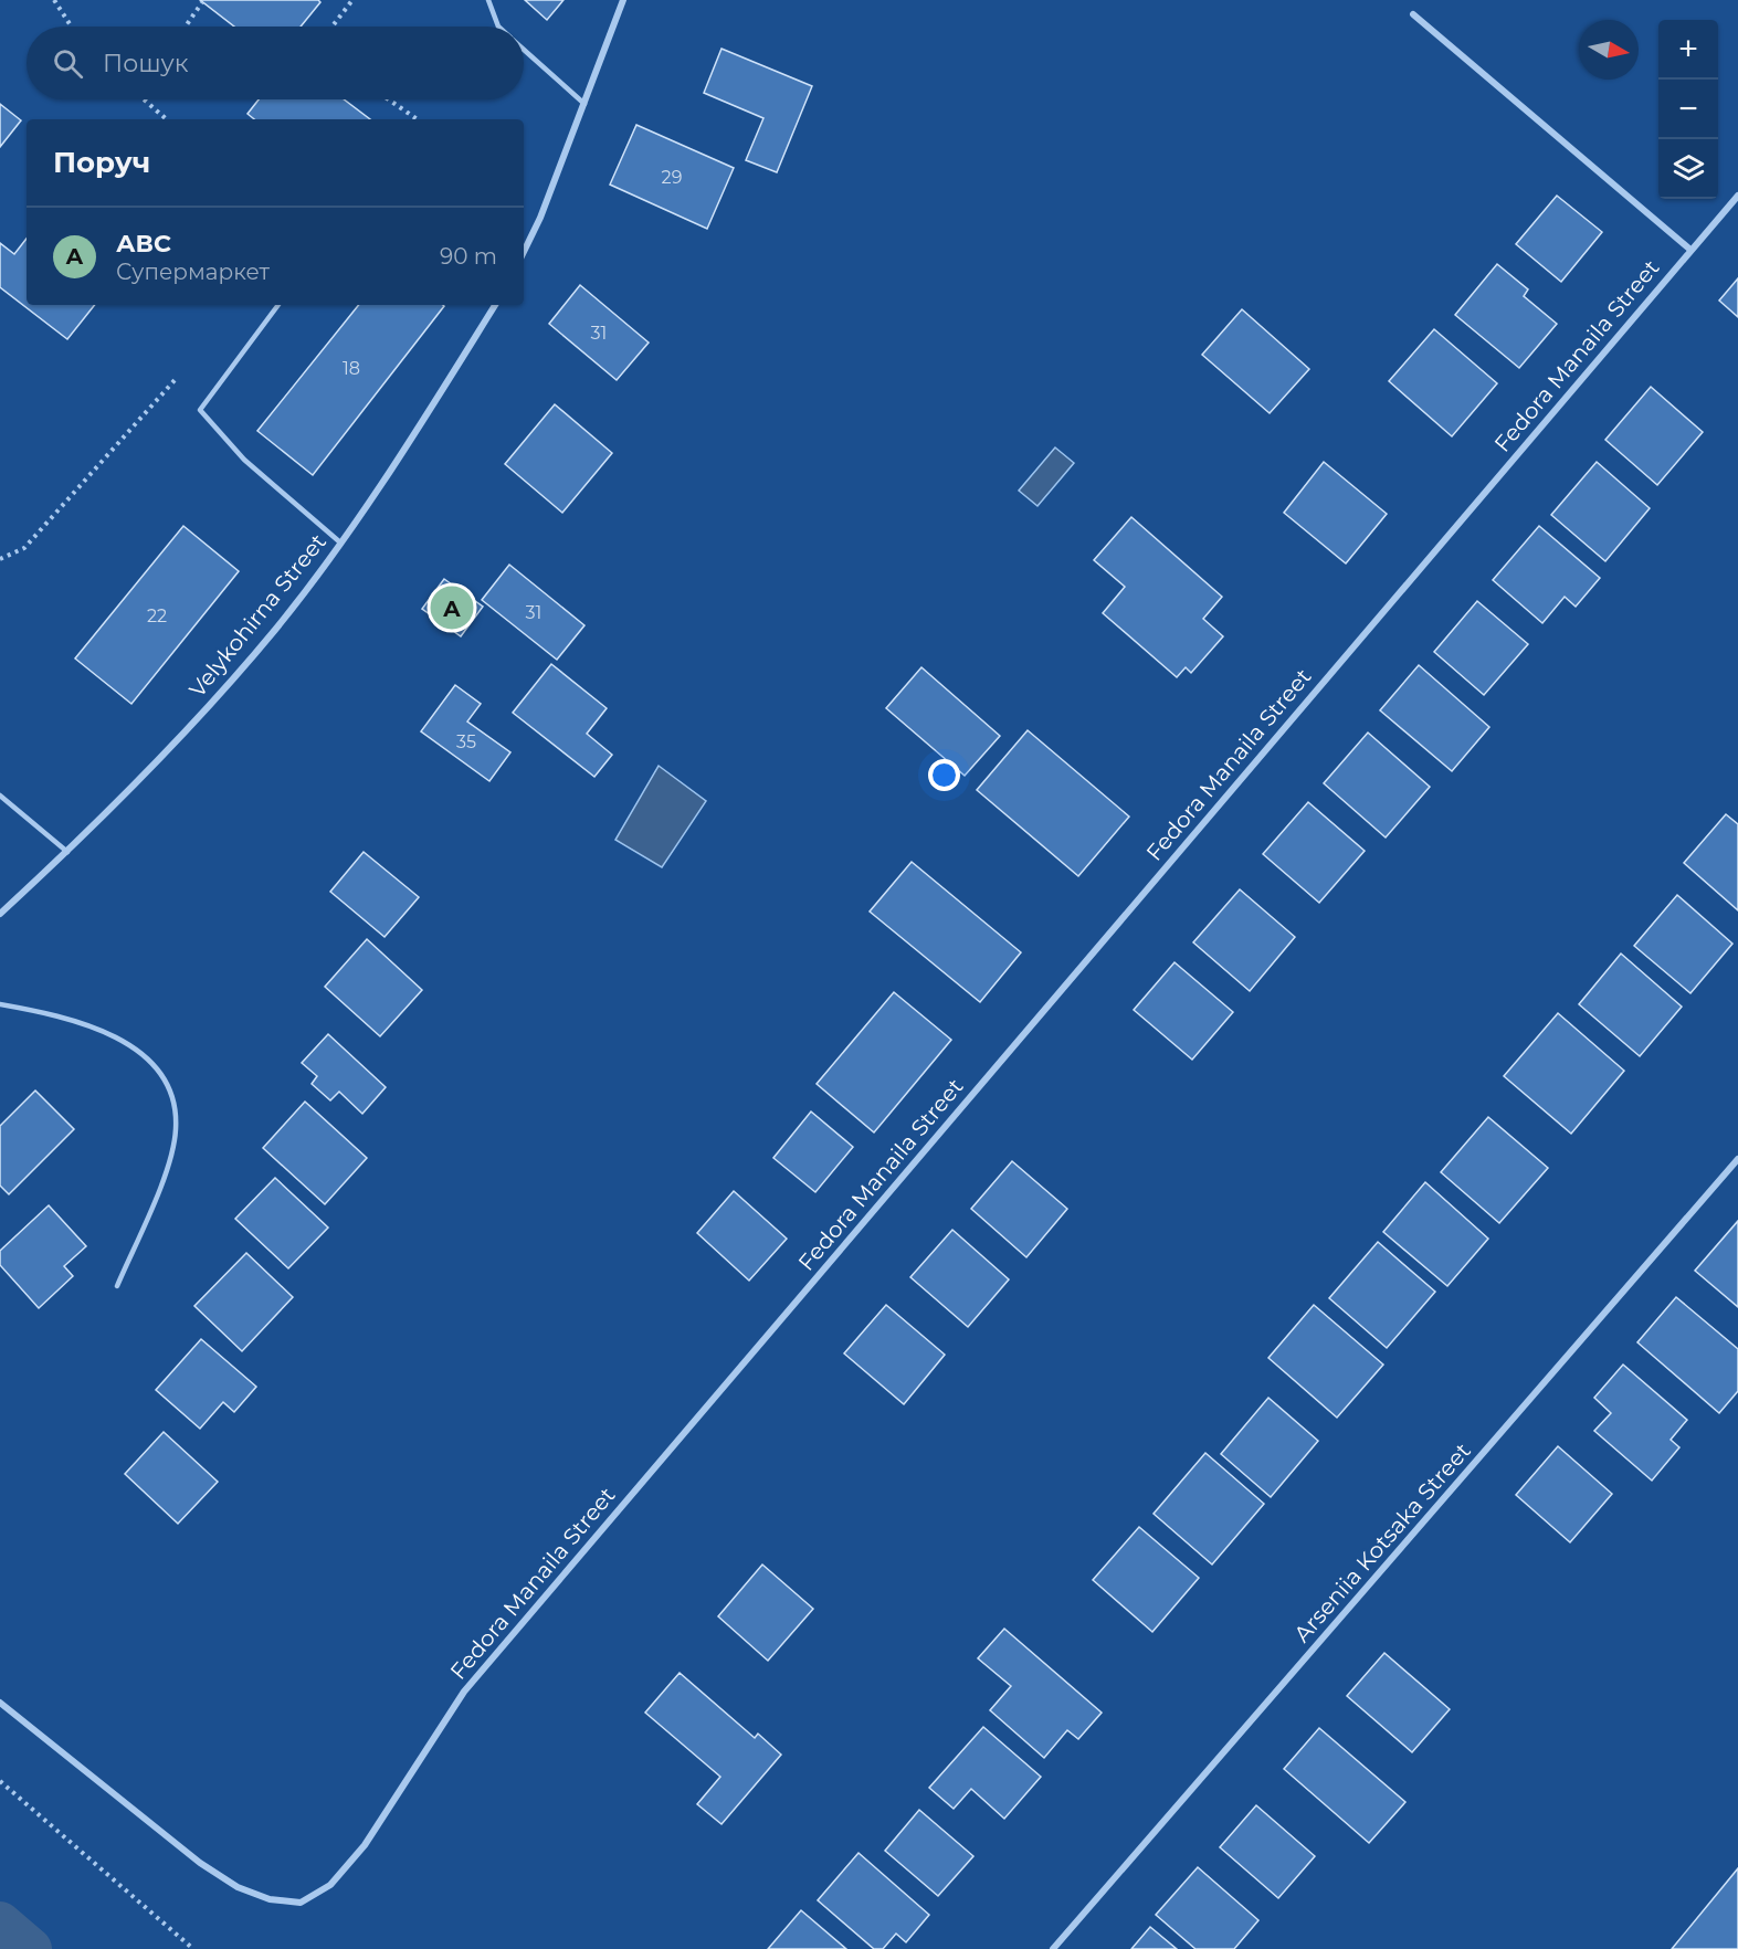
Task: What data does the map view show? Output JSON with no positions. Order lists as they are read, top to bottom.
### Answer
{
  "streets": {
    "street": ["Fedora Manaila Street", "Velykohirna Street", "Arseniia Kotsaka Street"]
  },
  "house_numbers": [
    "29",
    "31",
    "18",
    "31",
    "22",
    "35"
  ],
  "north": "right",
  "page": {
    "map_buttons": ["+", "−"],
    "search": "Пошук",
    "heading": "Поруч",
    "list": [
      {
        "mark": "A",
        "name": "АВС",
        "note": "Супермаркет",
        "value": "90 m"
      }
    ],
    "pins": "A"
  }
}
